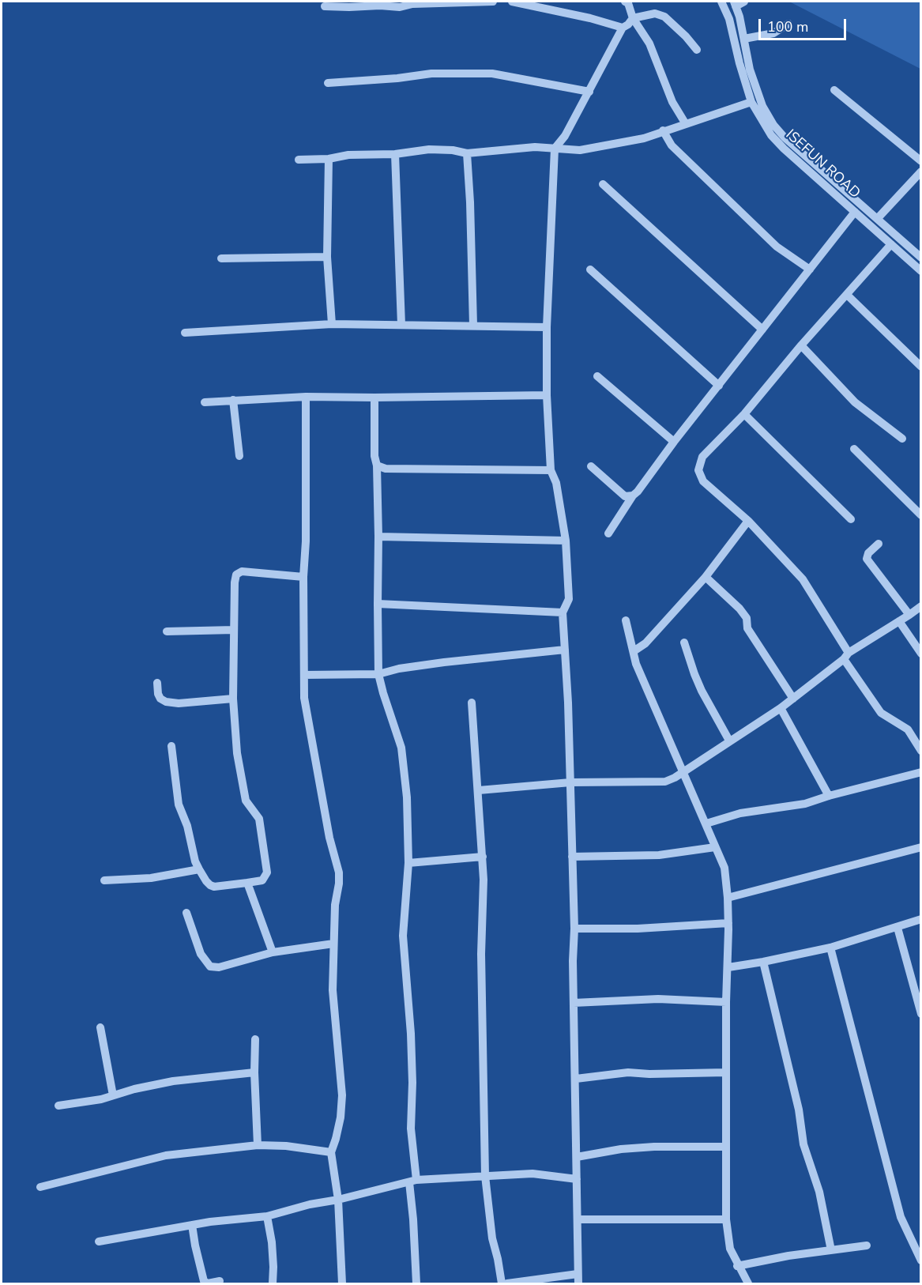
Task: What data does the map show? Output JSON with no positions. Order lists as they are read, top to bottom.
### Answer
{
  "streets": {
    "street": ["ISEFUN ROAD"]
  },
  "scale_bar": "100 m"
}
